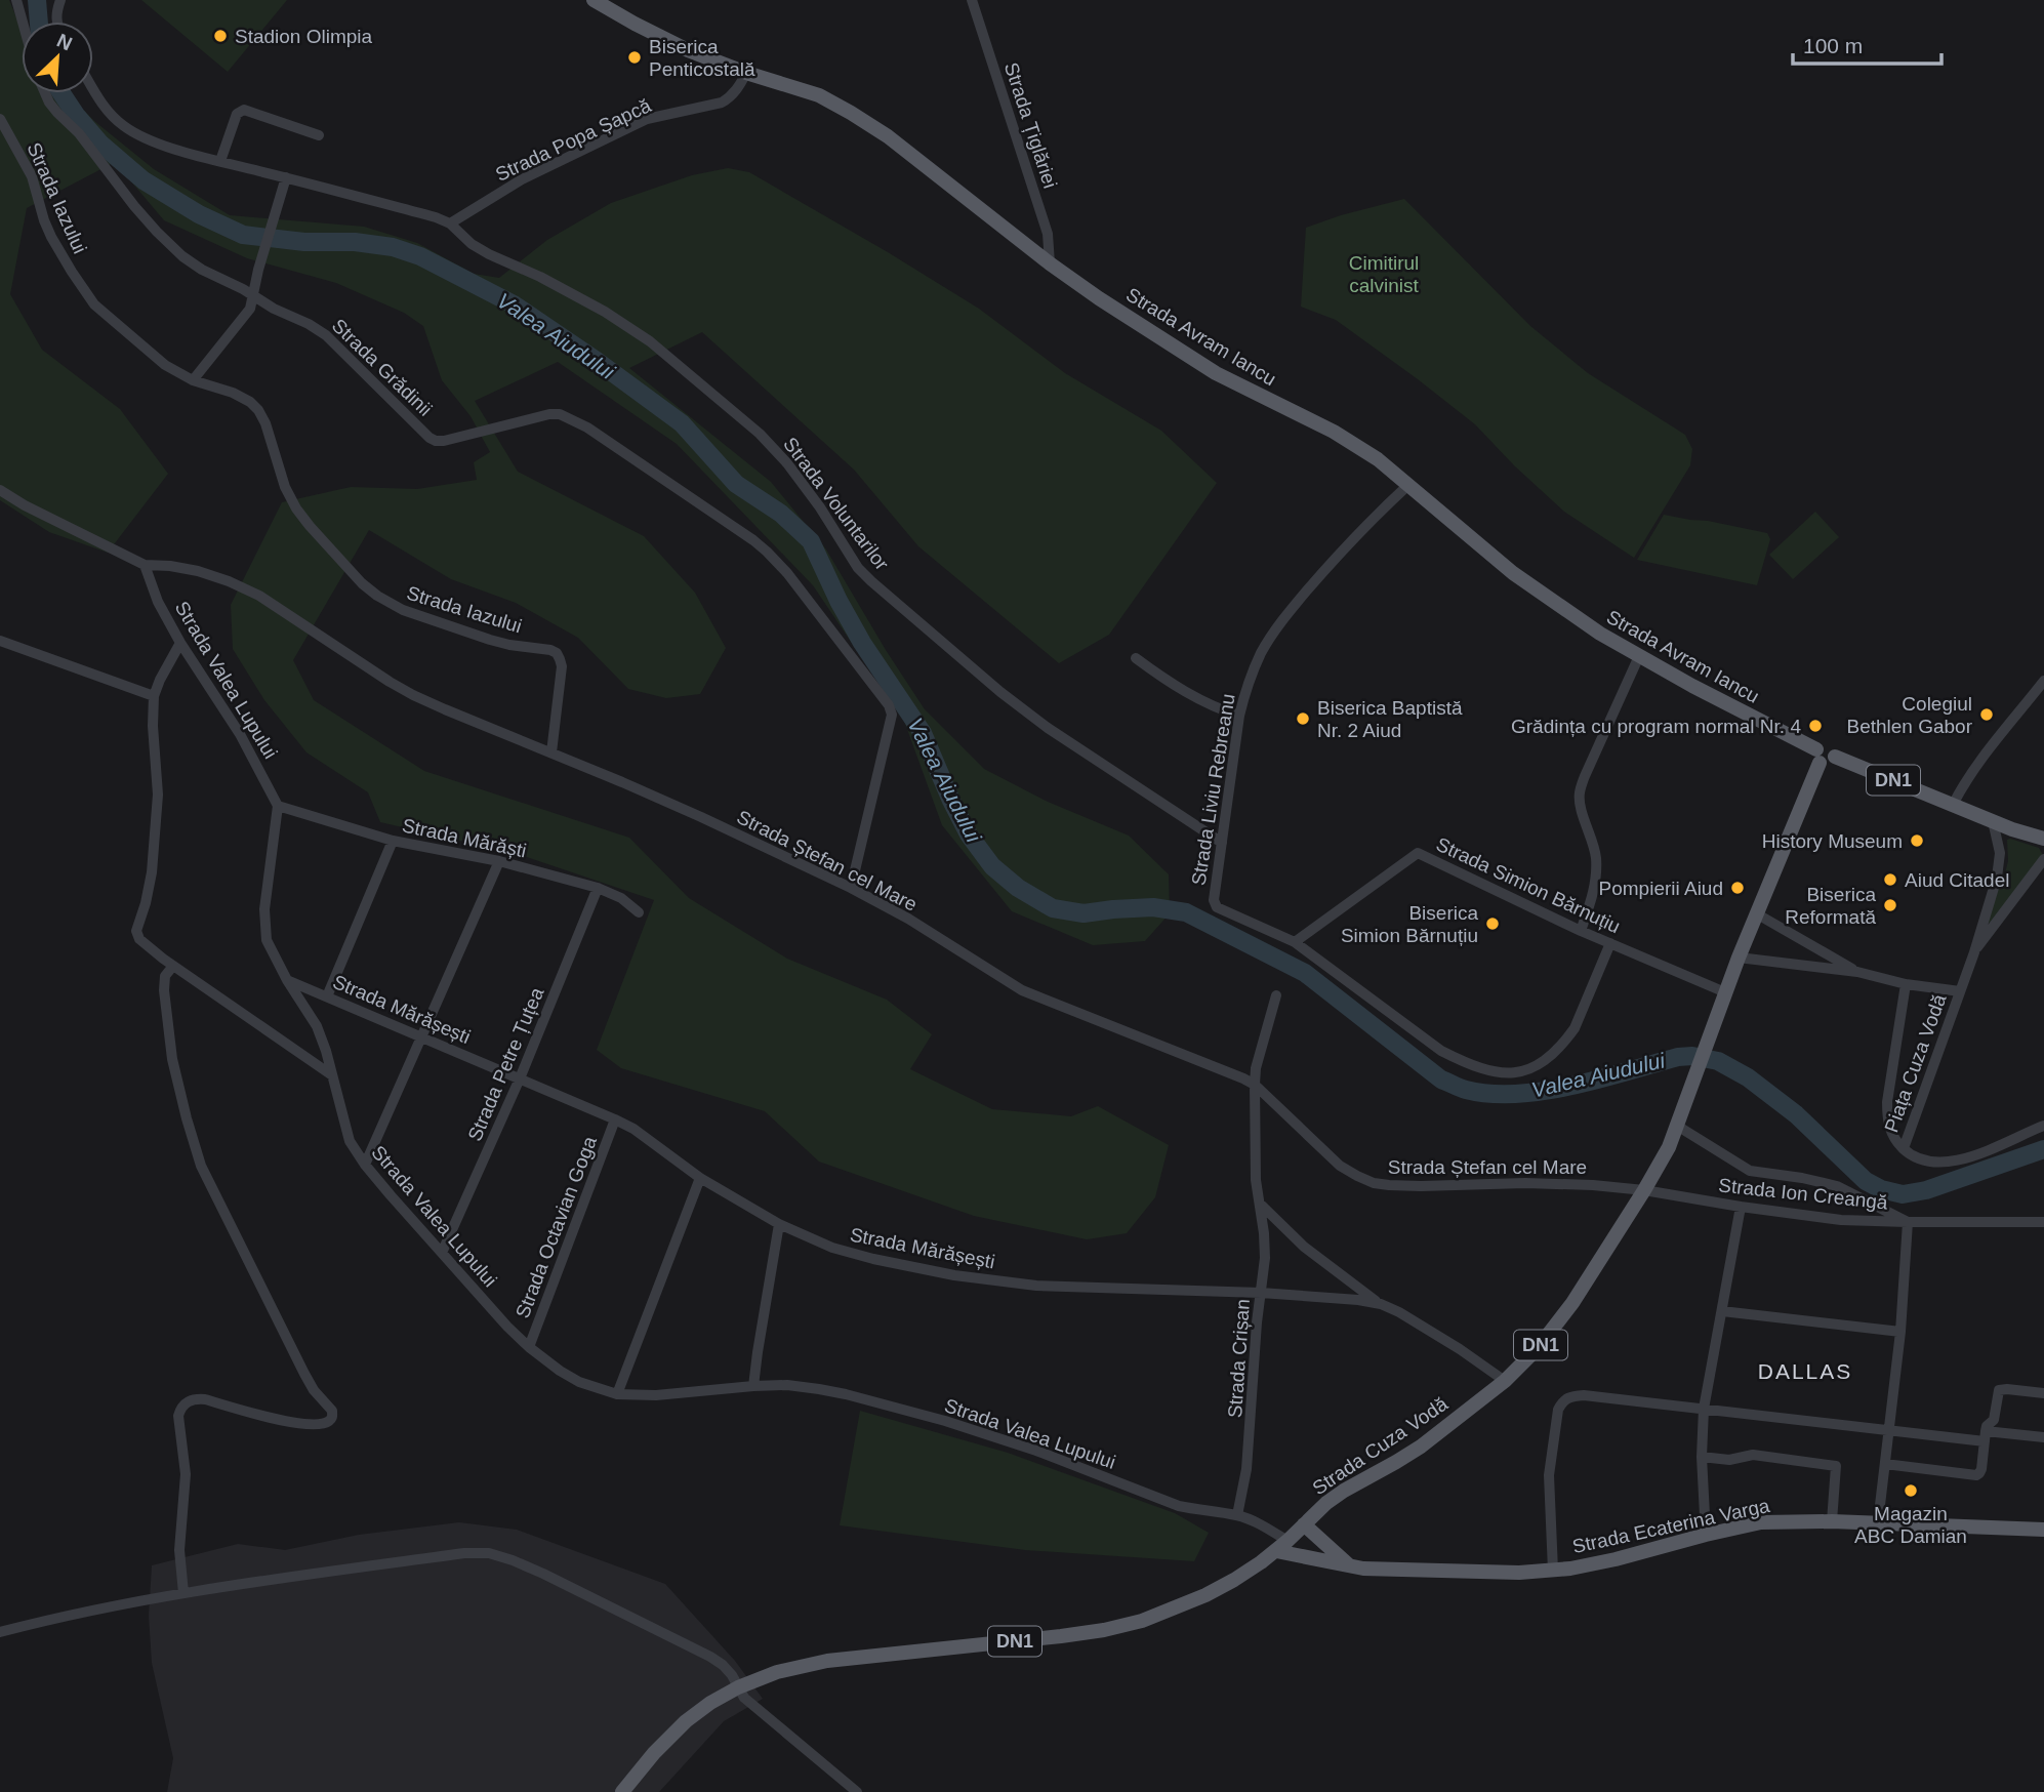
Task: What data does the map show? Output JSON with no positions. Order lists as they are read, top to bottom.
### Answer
{
  "streets": {
    "main road": [
      "Strada Avram Iancu",
      "DN1",
      "Strada Cuza Vodă",
      "Strada Ecaterina Varga"
    ],
    "street": [
      "Strada Țiglăriei",
      "Strada Popa Șapcă",
      "Strada Iazului",
      "Strada Grădinii",
      "Strada Voluntarilor",
      "Strada Valea Lupului",
      "Strada Liviu Rebreanu",
      "Strada Mărăști",
      "Strada Ștefan cel Mare",
      "Strada Simion Bărnuțiu",
      "Strada Mărășești",
      "Piața Cuza Vodă",
      "Strada Petre Țuțea",
      "Strada Ion Creangă",
      "Strada Octavian Goga",
      "Strada Crișan"
    ]
  },
  "crossings": [
    ["Strada Țiglăriei", "Strada Avram Iancu"],
    ["Strada Popa Șapcă", "Strada Avram Iancu"],
    ["Strada Popa Șapcă", "Strada Voluntarilor"],
    ["Strada Iazului", "Strada Ștefan cel Mare"],
    ["Strada Avram Iancu", "DN1"],
    ["Strada Avram Iancu", "Strada Liviu Rebreanu"],
    ["Strada Grădinii", "Strada Ștefan cel Mare"],
    ["Strada Voluntarilor", "Strada Liviu Rebreanu"],
    ["Strada Valea Lupului", "Strada Mărăști"],
    ["Strada Valea Lupului", "Strada Ștefan cel Mare"],
    ["Strada Valea Lupului", "Strada Mărășești"],
    ["Strada Valea Lupului", "Strada Petre Țuțea"],
    ["Strada Valea Lupului", "Strada Octavian Goga"],
    ["Strada Valea Lupului", "Strada Crișan"],
    ["Strada Valea Lupului", "Strada Cuza Vodă"],
    ["Strada Valea Lupului", "Strada Ecaterina Varga"],
    ["DN1", "Strada Simion Bărnuțiu"],
    ["DN1", "Strada Cuza Vodă"],
    ["Strada Liviu Rebreanu", "Strada Simion Bărnuțiu"],
    ["Strada Mărăști", "Strada Petre Țuțea"],
    ["Strada Ștefan cel Mare", "Strada Ion Creangă"],
    ["Strada Ștefan cel Mare", "Strada Crișan"],
    ["Strada Ștefan cel Mare", "Strada Cuza Vodă"],
    ["Strada Simion Bărnuțiu", "Strada Cuza Vodă"],
    ["Strada Mărășești", "Strada Petre Țuțea"],
    ["Strada Mărășești", "Strada Octavian Goga"],
    ["Strada Mărășești", "Strada Crișan"],
    ["Strada Mărășești", "Strada Cuza Vodă"],
    ["Strada Ion Creangă", "Strada Cuza Vodă"],
    ["Strada Cuza Vodă", "Strada Ecaterina Varga"]
  ],
  "districts": ["DALLAS"],
  "water": ["Valea Aiudului"],
  "parks": ["Cimitirul calvinist"],
  "places": [
    "Stadion Olimpia",
    "Biserica Penticostală",
    "Colegiul Bethlen Gabor",
    "Biserica Baptistă Nr. 2 Aiud",
    "Grădința cu program normal Nr. 4",
    "History Museum",
    "Aiud Citadel",
    "Pompierii Aiud",
    "Biserica Reformată",
    "Biserica Simion Bărnuțiu",
    "Magazin ABC Damian"
  ],
  "scale_bar": "100 m",
  "north": "top right"
}
